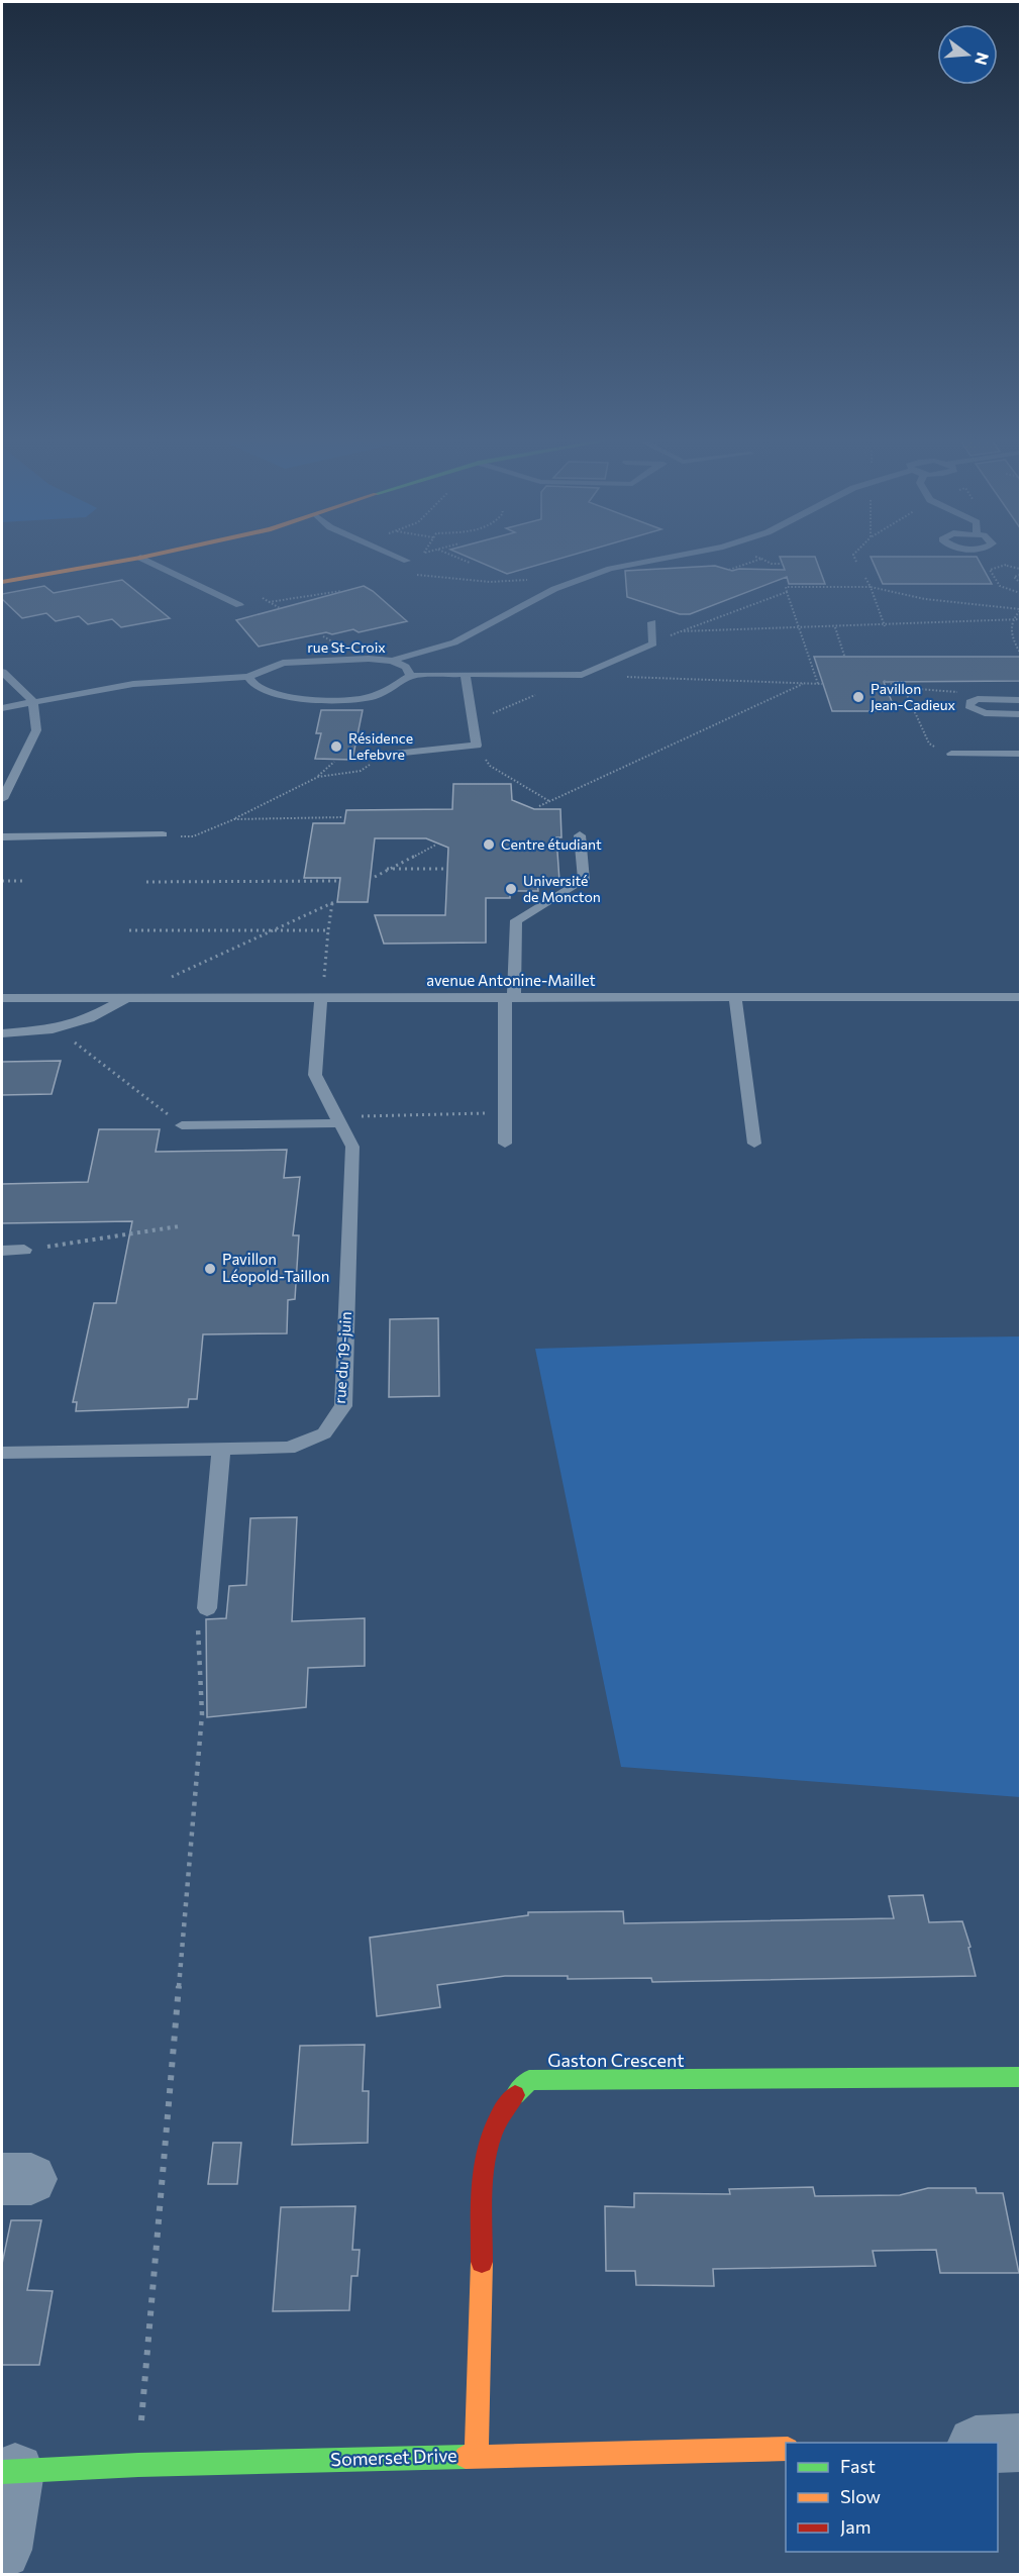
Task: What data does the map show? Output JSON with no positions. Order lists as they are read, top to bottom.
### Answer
{
  "streets": {
    "street": ["Gaston Crescent", "Somerset Drive"],
    "lane": ["rue St-Croix", "avenue Antonine-Maillet", "rue du 19-juin"]
  },
  "crossings": [
    ["avenue Antonine-Maillet", "rue du 19-juin"],
    ["Gaston Crescent", "Somerset Drive"]
  ],
  "places": [
    "Pavillon Jean-Cadieux",
    "Résidence Lefebvre",
    "Centre étudiant",
    "Université de Moncton",
    "Pavillon Léopold-Taillon"
  ],
  "legend": ["Fast", "Slow", "Jam"],
  "north": "right"
}
